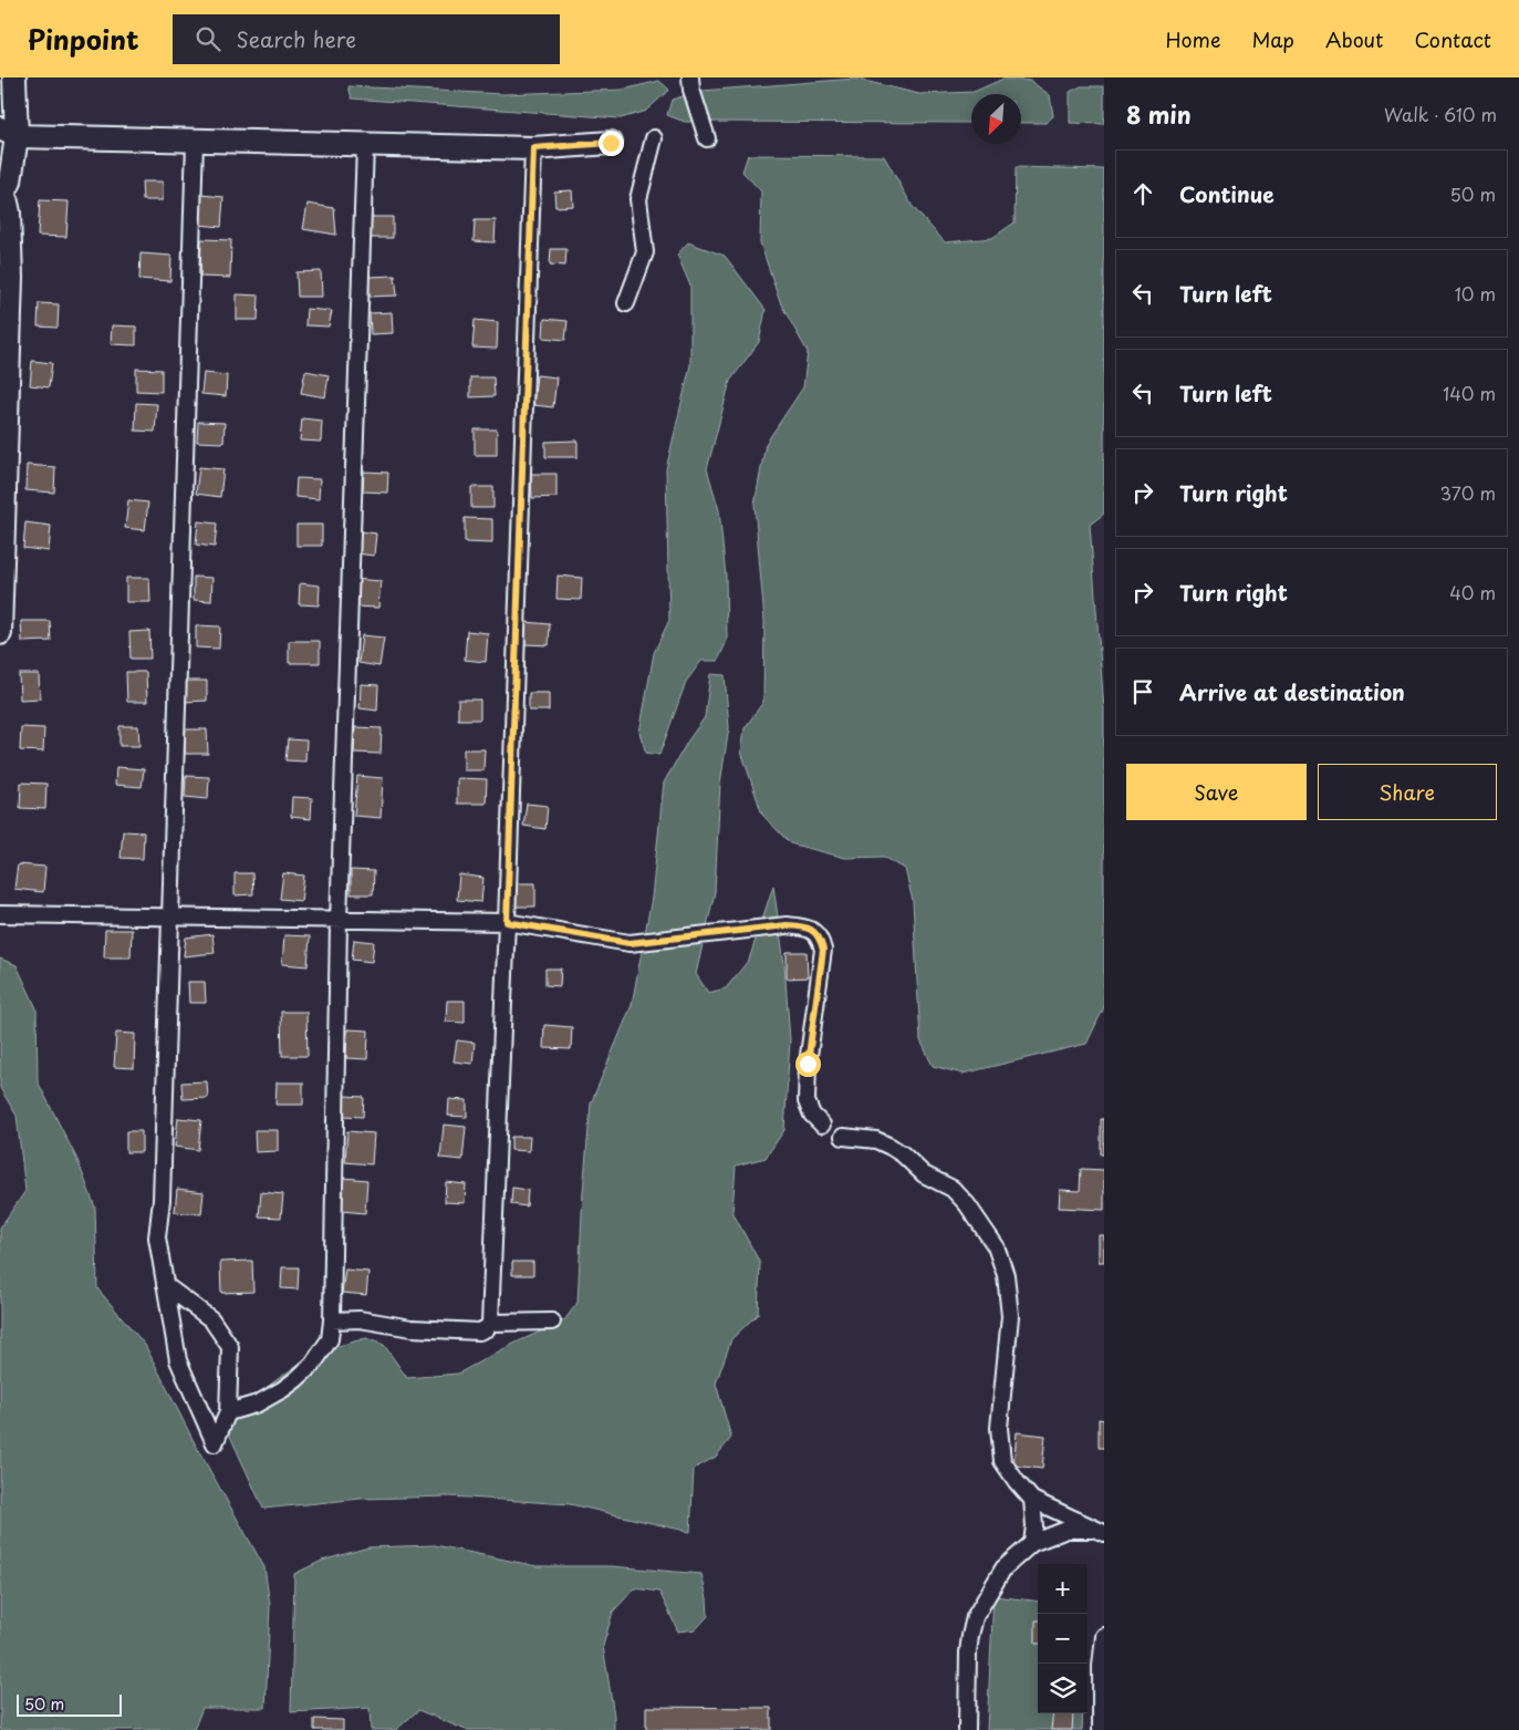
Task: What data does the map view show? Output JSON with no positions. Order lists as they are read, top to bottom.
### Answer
{
  "scale_bar": "50 m",
  "north": "bottom left",
  "page": {
    "header": "Pinpoint",
    "search": "Search here",
    "nav": [
      "Home",
      "Map",
      "About",
      "Contact"
    ],
    "heading": ["8 min", "Walk · 610 m"],
    "list": [
      ["Continue", "50 m"],
      ["Turn left", "10 m"],
      ["Turn left", "140 m"],
      ["Turn right", "370 m"],
      ["Turn right", "40 m"],
      "Arrive at destination"
    ],
    "buttons": ["Save", "Share"],
    "map_buttons": ["+", "−"],
    "scale": "50 m"
  }
}
